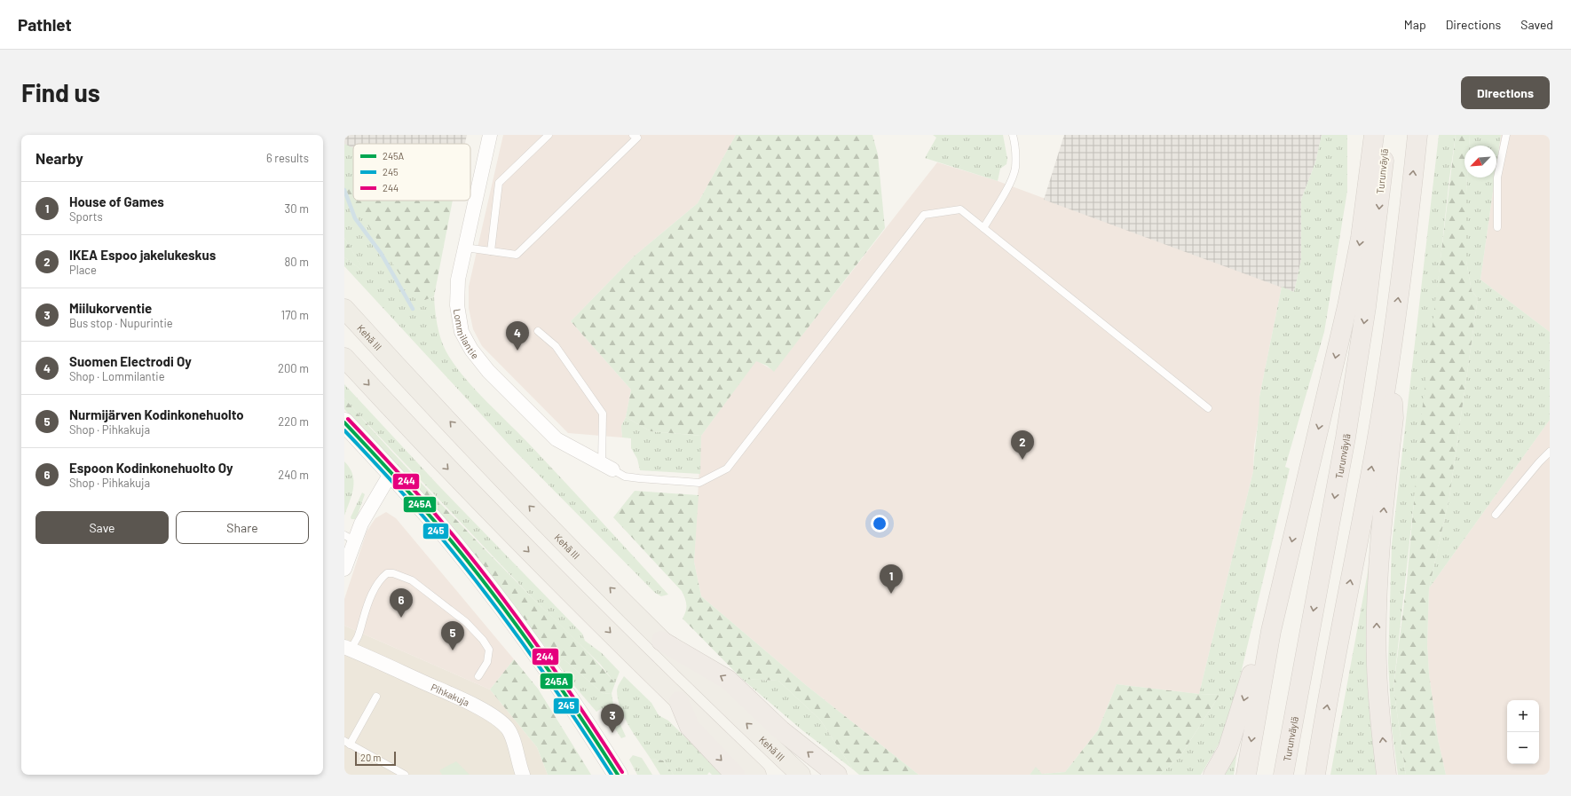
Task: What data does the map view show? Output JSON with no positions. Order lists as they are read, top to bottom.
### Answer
{
  "streets": {
    "highway": ["Turunväylä", "Kehä III"],
    "street": ["Lommilantie", "Pihkakuja"]
  },
  "lines": ["transit line 244", "transit line 245A", "transit line 245"],
  "legend": ["245A", "245", "244"],
  "scale_bar": "20 m",
  "north": "bottom left",
  "page": {
    "header": "Pathlet",
    "nav": ["Map", "Directions", "Saved"],
    "buttons": [
      "Directions",
      ["Save", "Share"]
    ],
    "title": "Find us",
    "heading": ["Nearby", "6 results"],
    "list": [
      {
        "mark": "1",
        "name": "House of Games",
        "note": "Sports",
        "value": "30 m"
      },
      {
        "mark": "2",
        "name": "IKEA Espoo jakelukeskus",
        "note": "Place",
        "value": "80 m"
      },
      {
        "mark": "3",
        "name": "Miilukorventie",
        "note": "Bus stop · Nupurintie",
        "value": "170 m"
      },
      {
        "mark": "4",
        "name": "Suomen Electrodi Oy",
        "note": "Shop · Lommilantie",
        "value": "200 m"
      },
      {
        "mark": "5",
        "name": "Nurmijärven Kodinkonehuolto",
        "note": "Shop · Pihkakuja",
        "value": "220 m"
      },
      {
        "mark": "6",
        "name": "Espoon Kodinkonehuolto Oy",
        "note": "Shop · Pihkakuja",
        "value": "240 m"
      }
    ],
    "pins": [
      "4",
      "2",
      "1",
      "6",
      "5",
      "3"
    ],
    "map_buttons": ["+", "−"],
    "scale": "20 m"
  }
}
